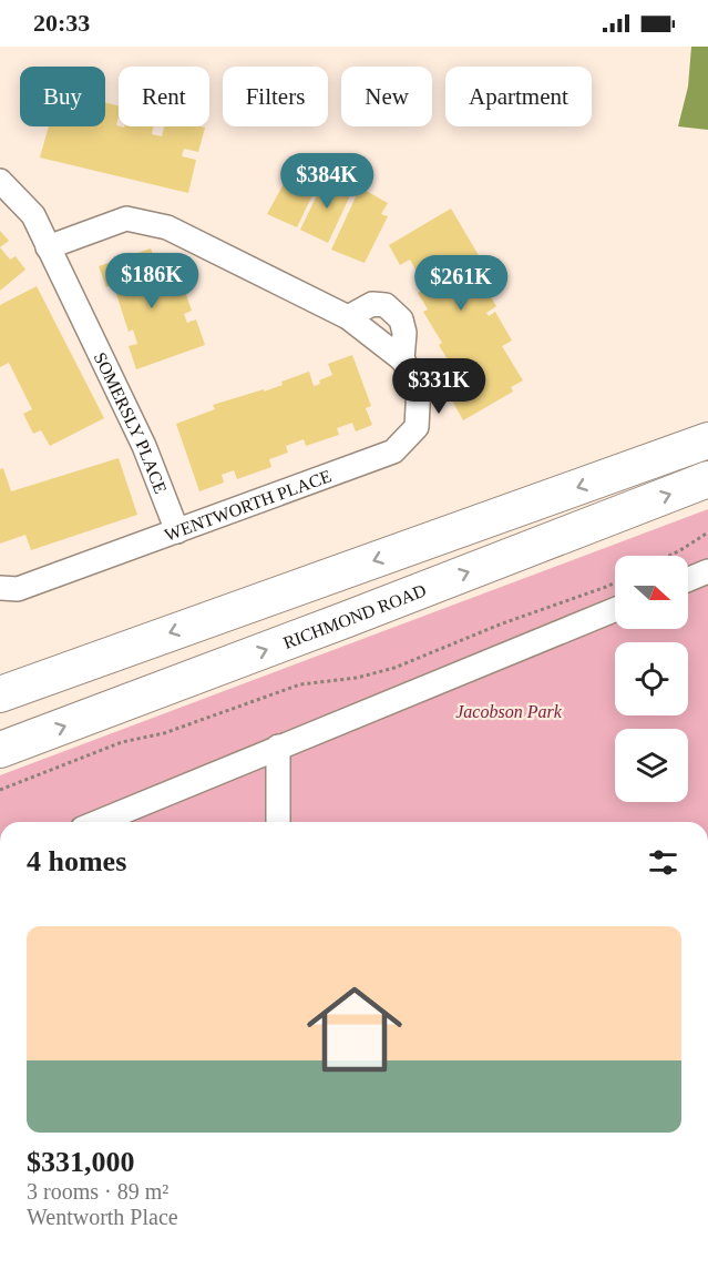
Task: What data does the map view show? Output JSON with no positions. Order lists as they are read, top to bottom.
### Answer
{
  "streets": {
    "highway": ["RICHMOND ROAD"],
    "street": ["SOMERSLY PLACE", "WENTWORTH PLACE"]
  },
  "crossings": [
    ["SOMERSLY PLACE", "WENTWORTH PLACE"]
  ],
  "parks": ["Jacobson Park"],
  "north": "right",
  "page": {
    "status": "20:33",
    "chip": [
      "Buy",
      "Rent",
      "Filters",
      "New",
      "Apartment"
    ],
    "price": [
      "$384K",
      "$186K",
      "$261K",
      "$331K"
    ],
    "heading": "4 homes",
    "list": [
      {
        "name": "$331,000",
        "note": "3 rooms · 89 m² · Wentworth Place"
      }
    ]
  }
}
